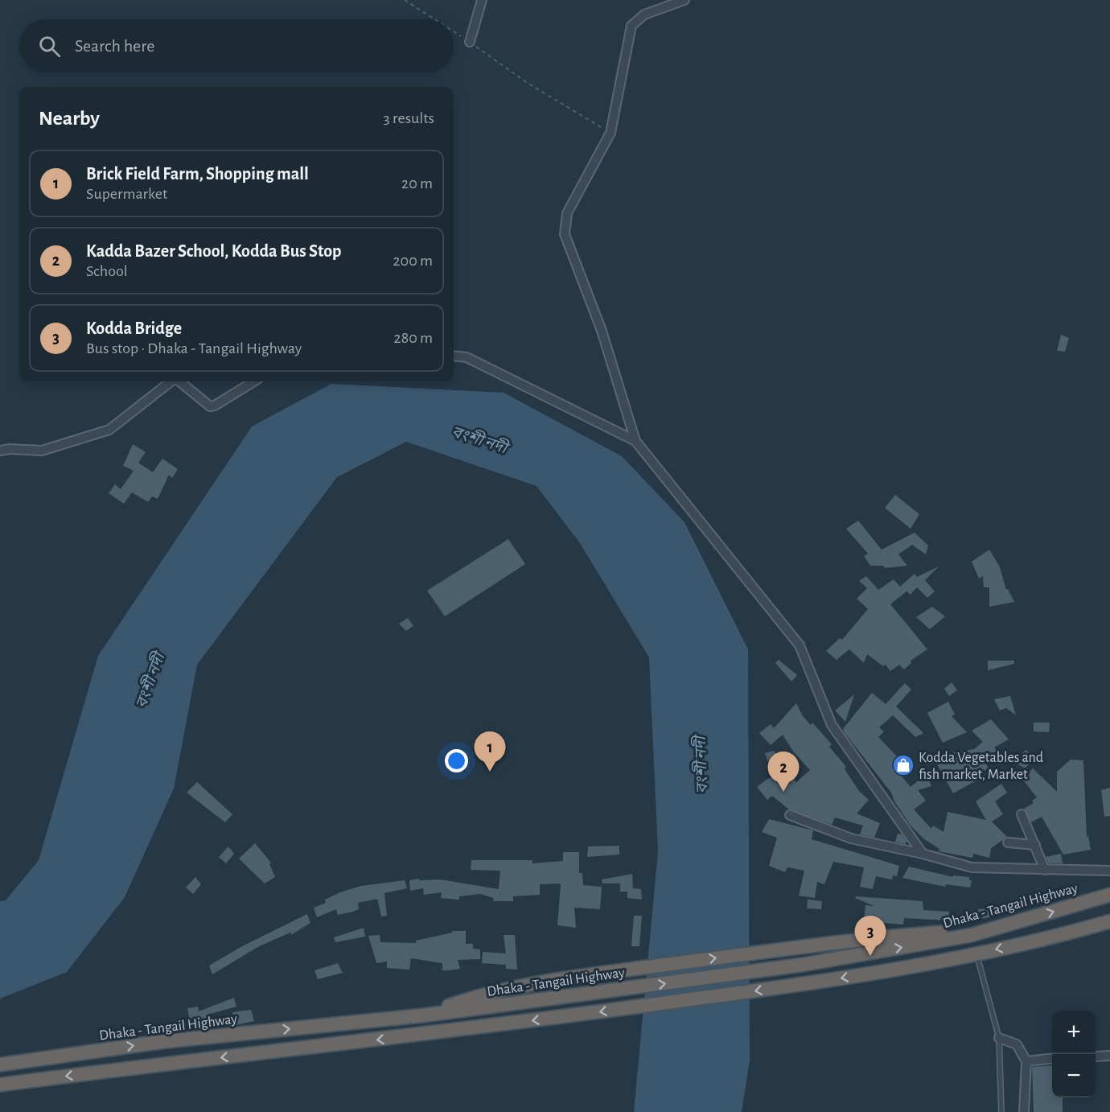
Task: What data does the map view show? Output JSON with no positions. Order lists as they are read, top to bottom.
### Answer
{
  "streets": {
    "highway": ["Dhaka - Tangail Highway"]
  },
  "water": ["বংশী নদী"],
  "places": {
    "shop": ["Kodda Vegetables and fish market, Market"]
  },
  "page": {
    "search": "Search here",
    "heading": ["Nearby", "3 results"],
    "list": [
      {
        "mark": "1",
        "name": "Brick Field Farm, Shopping mall",
        "note": "Supermarket",
        "value": "20 m"
      },
      {
        "mark": "2",
        "name": "Kadda Bazer School, Kodda Bus Stop",
        "note": "School",
        "value": "200 m"
      },
      {
        "mark": "3",
        "name": "Kodda Bridge",
        "note": "Bus stop · Dhaka - Tangail Highway",
        "value": "280 m"
      }
    ],
    "pins": ["1", "2", "3"],
    "map_buttons": ["+", "−"]
  }
}
